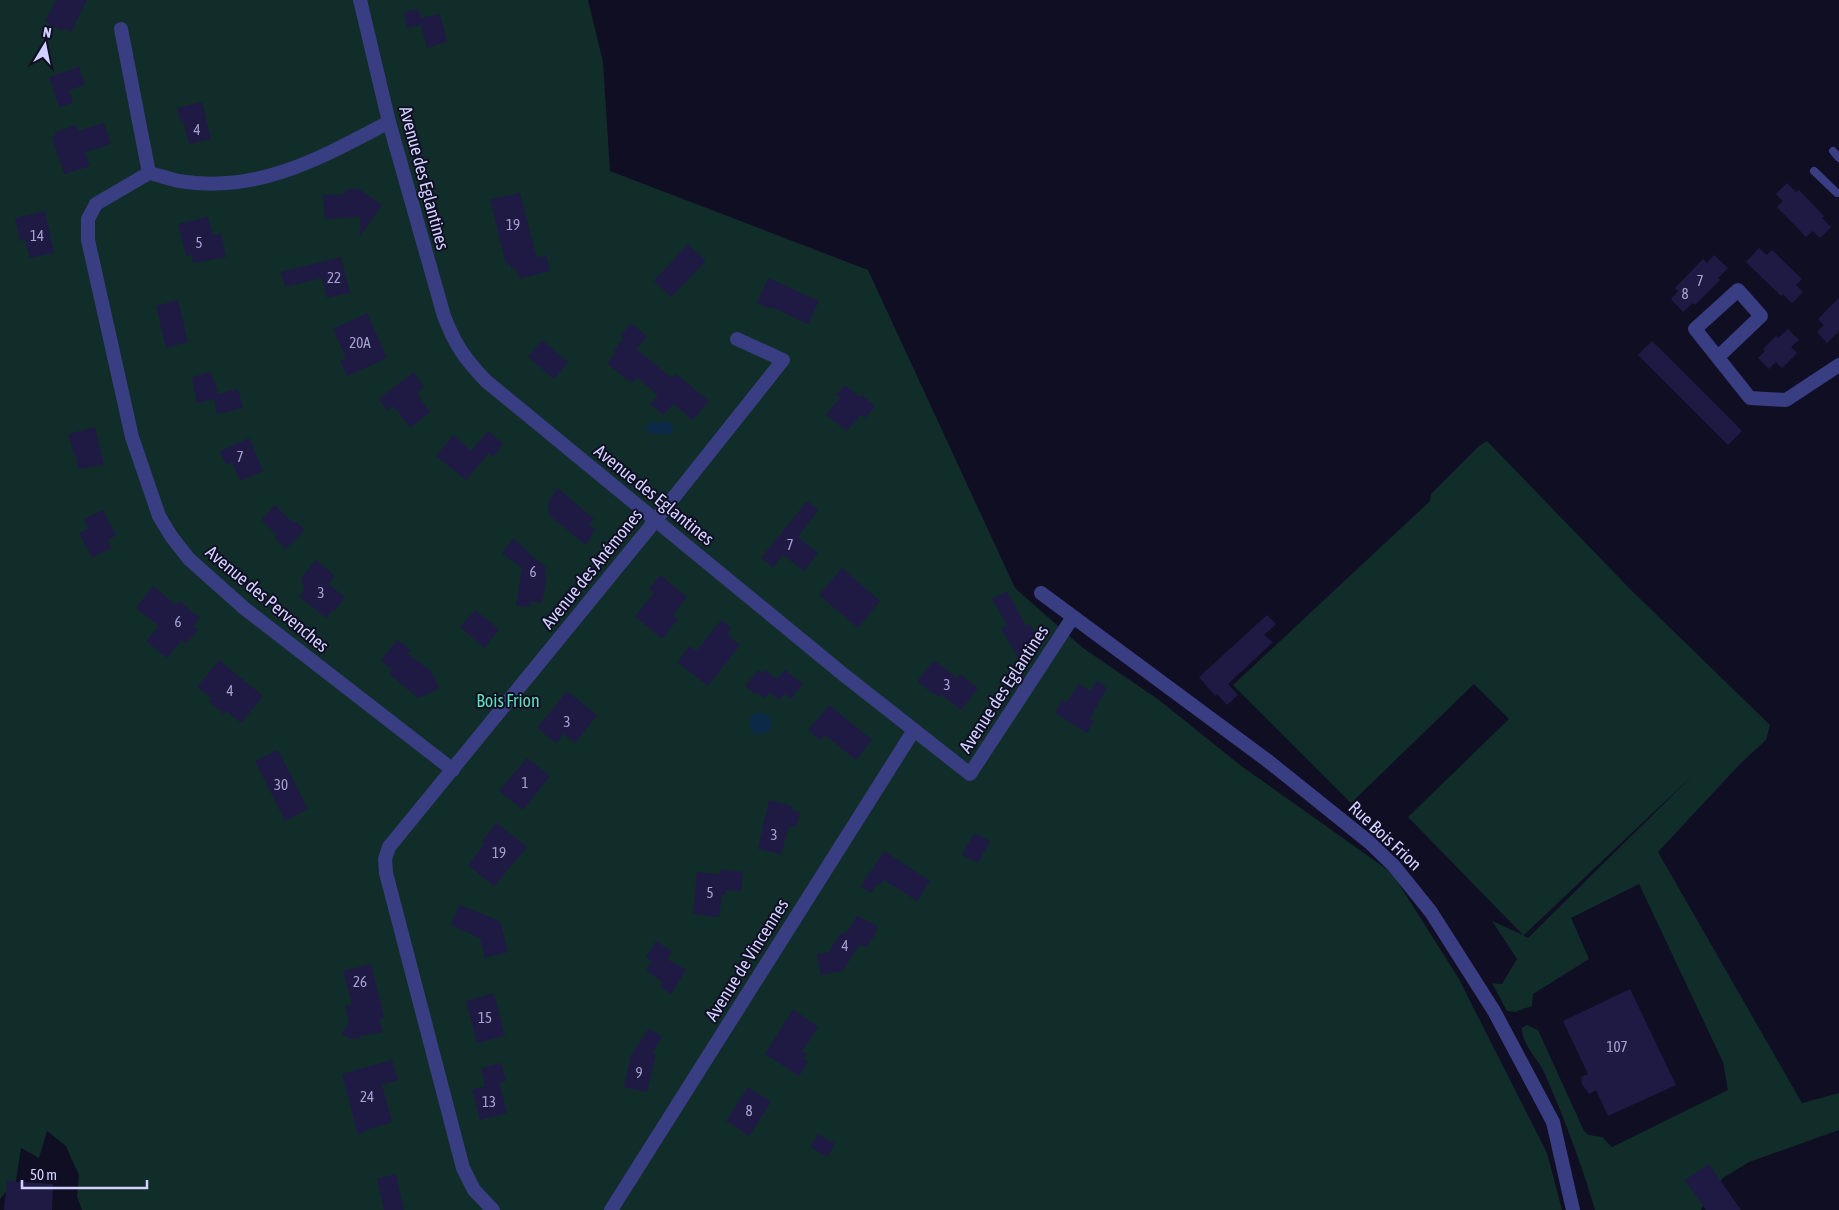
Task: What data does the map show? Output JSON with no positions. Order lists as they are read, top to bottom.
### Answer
{
  "streets": {
    "street": [
      "Avenue des Eglantines",
      "Avenue des Anémones",
      "Avenue des Pervenches",
      "Rue Bois Frion",
      "Avenue de Vincennes"
    ]
  },
  "crossings": [
    ["Avenue des Eglantines", "Avenue des Anémones"],
    ["Avenue des Eglantines", "Rue Bois Frion"],
    ["Avenue des Eglantines", "Avenue de Vincennes"],
    ["Avenue des Anémones", "Avenue des Pervenches"]
  ],
  "parks": ["Bois Frion"],
  "house_numbers": [
    "4",
    "19",
    "14",
    "5",
    "22",
    "7",
    "8",
    "20A",
    "7",
    "7",
    "6",
    "3",
    "6",
    "3",
    "4",
    "3",
    "1",
    "30",
    "3",
    "19",
    "5",
    "4",
    "26",
    "15",
    "107",
    "9",
    "24",
    "13",
    "8"
  ],
  "scale_bar": "50 m",
  "north": "top"
}
